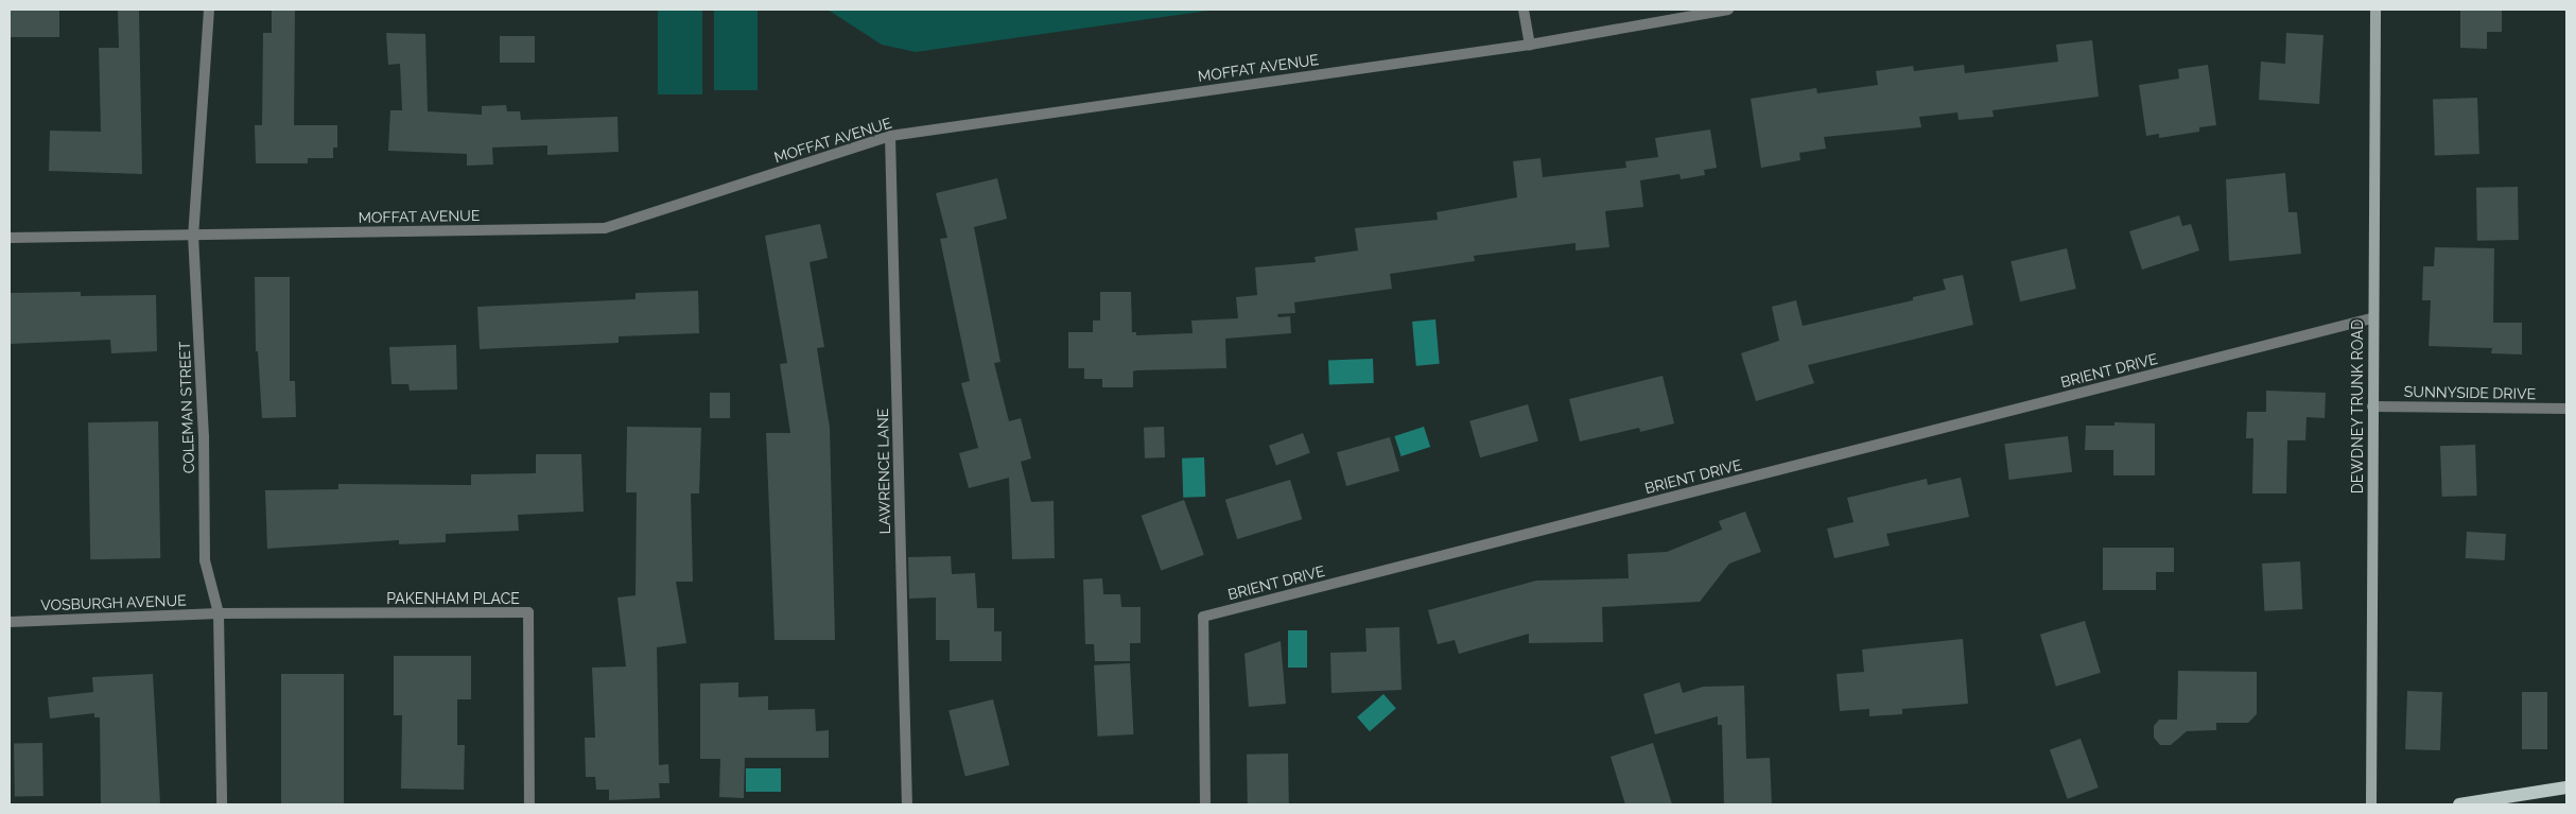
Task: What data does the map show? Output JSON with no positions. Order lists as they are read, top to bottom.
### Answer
{
  "streets": {
    "main road": ["DEWDNEY TRUNK ROAD"],
    "street": [
      "MOFFAT AVENUE",
      "BRIENT DRIVE",
      "SUNNYSIDE DRIVE",
      "COLEMAN STREET",
      "LAWRENCE LANE",
      "PAKENHAM PLACE",
      "VOSBURGH AVENUE"
    ]
  },
  "crossings": [
    ["MOFFAT AVENUE", "COLEMAN STREET"],
    ["MOFFAT AVENUE", "LAWRENCE LANE"],
    ["BRIENT DRIVE", "DEWDNEY TRUNK ROAD"],
    ["SUNNYSIDE DRIVE", "DEWDNEY TRUNK ROAD"],
    ["COLEMAN STREET", "PAKENHAM PLACE"],
    ["COLEMAN STREET", "VOSBURGH AVENUE"],
    ["PAKENHAM PLACE", "VOSBURGH AVENUE"]
  ]
}
